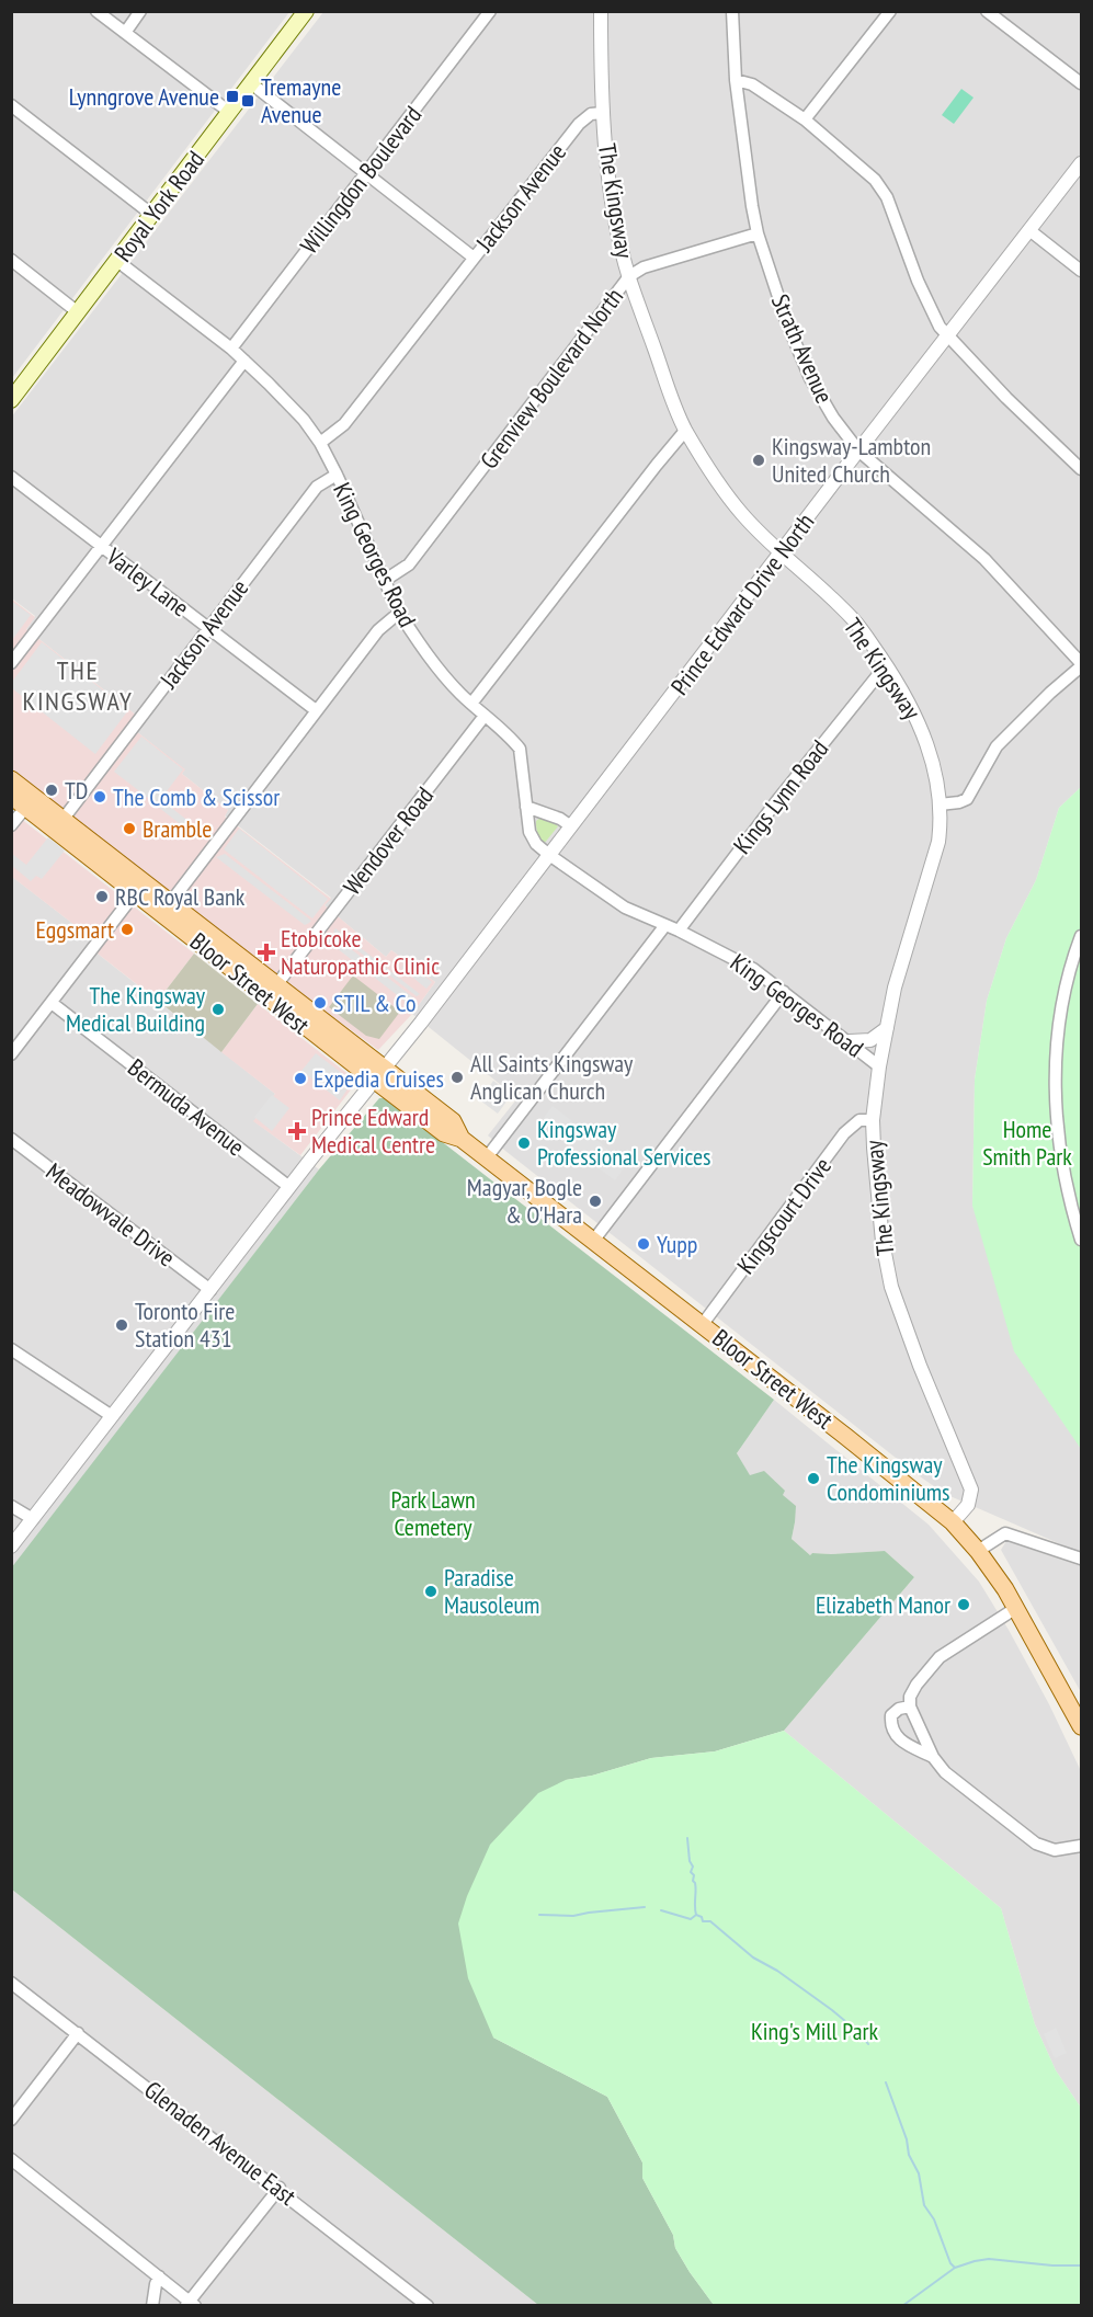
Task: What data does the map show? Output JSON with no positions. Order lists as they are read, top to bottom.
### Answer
{
  "streets": {
    "main road": ["Royal York Road", "Bloor Street West"],
    "street": [
      "Willingdon Boulevard",
      "Jackson Avenue",
      "The Kingsway",
      "Strath Avenue",
      "Grenview Boulevard North",
      "King Georges Road",
      "Varley Lane",
      "Prince Edward Drive North",
      "Kings Lynn Road",
      "Wendover Road",
      "Bermuda Avenue",
      "Meadowvale Drive",
      "Kingscourt Drive",
      "Glenaden Avenue East"
    ]
  },
  "crossings": [
    ["Willingdon Boulevard", "King Georges Road"],
    ["Jackson Avenue", "The Kingsway"],
    ["Jackson Avenue", "King Georges Road"],
    ["Jackson Avenue", "Varley Lane"],
    ["Jackson Avenue", "Bloor Street West"],
    ["The Kingsway", "Grenview Boulevard North"],
    ["The Kingsway", "King Georges Road"],
    ["The Kingsway", "Prince Edward Drive North"],
    ["The Kingsway", "Kings Lynn Road"],
    ["The Kingsway", "Bloor Street West"],
    ["The Kingsway", "Kingscourt Drive"],
    ["Royal York Road", "King Georges Road"],
    ["Strath Avenue", "Grenview Boulevard North"],
    ["Strath Avenue", "Prince Edward Drive North"],
    ["Grenview Boulevard North", "King Georges Road"],
    ["King Georges Road", "Prince Edward Drive North"],
    ["King Georges Road", "Kings Lynn Road"],
    ["King Georges Road", "Wendover Road"],
    ["Prince Edward Drive North", "Bloor Street West"],
    ["Prince Edward Drive North", "Bermuda Avenue"],
    ["Prince Edward Drive North", "Meadowvale Drive"],
    ["Wendover Road", "Bloor Street West"],
    ["Bloor Street West", "Kingscourt Drive"]
  ],
  "districts": ["THE KINGSWAY"],
  "parks": ["Home Smith Park", "Park Lawn Cemetery", "King's Mill Park"],
  "places": {
    "transit": ["Lynngrove Avenue", "Tremayne Avenue"],
    "other": [
      "Kingsway-Lambton United Church",
      "TD",
      "The Comb & Scissor",
      "Bramble",
      "RBC Royal Bank",
      "Eggsmart",
      "STIL & Co",
      "The Kingsway Medical Building",
      "All Saints Kingsway Anglican Church",
      "Expedia Cruises",
      "Kingsway Professional Services",
      "Magyar, Bogle & O'Hara",
      "Yupp",
      "Toronto Fire Station 431",
      "The Kingsway Condominiums",
      "Paradise Mausoleum",
      "Elizabeth Manor"
    ],
    "health": ["Etobicoke Naturopathic Clinic", "Prince Edward Medical Centre"]
  }
}
